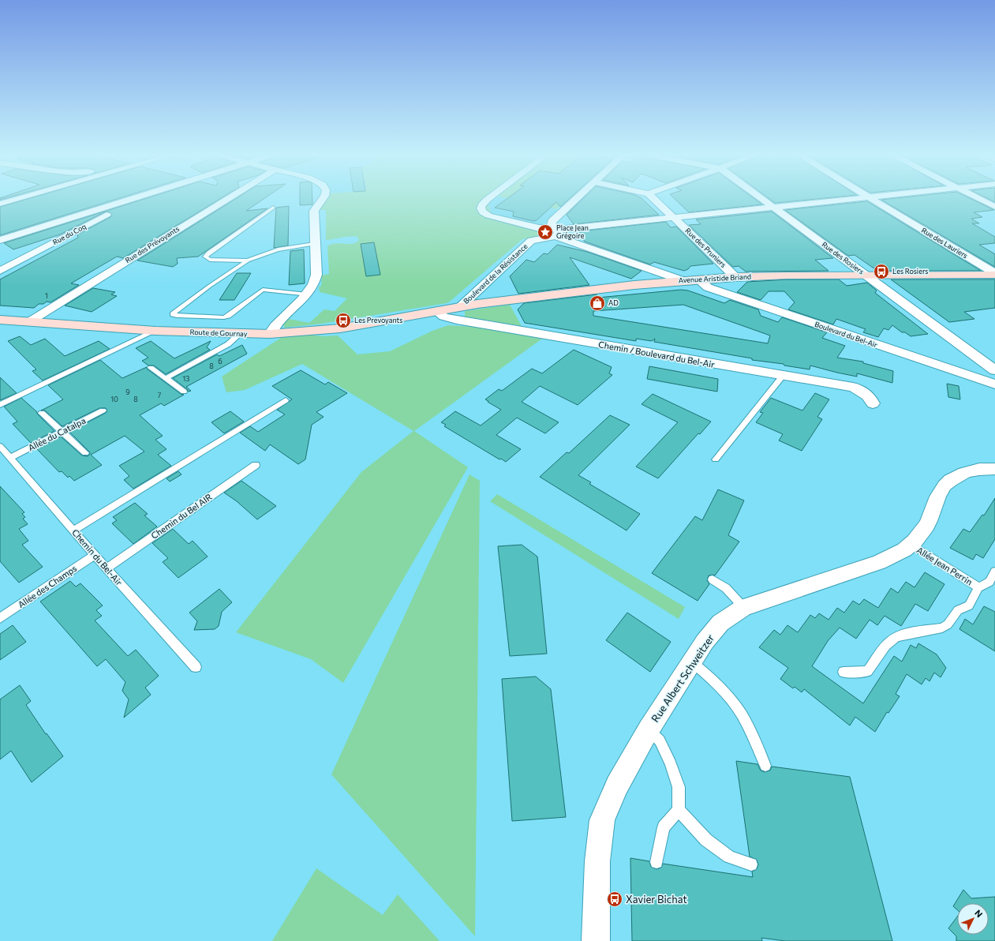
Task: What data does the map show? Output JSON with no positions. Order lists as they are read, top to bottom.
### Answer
{
  "streets": {
    "street": [
      "Rue du Coq",
      "Rue des Lauriers",
      "Rue des Prévoyants",
      "Rue des Pruniers",
      "Rue des Rosiers",
      "Boulevard de la Résistance",
      "Avenue Aristide Briand",
      "Route de Gournay",
      "Boulevard du Bel-Air",
      "Chemin / Boulevard du Bel-Air",
      "Rue Albert Schweitzer"
    ],
    "lane": [
      "Allée du Catalpa",
      "Chemin du Bel AIR",
      "Chemin du Bel-Air",
      "Allée Jean Perrin",
      "Allée des Champs"
    ]
  },
  "crossings": [
    ["Rue des Lauriers", "Avenue Aristide Briand"],
    ["Rue des Prévoyants", "Route de Gournay"],
    ["Rue des Pruniers", "Avenue Aristide Briand"],
    ["Rue des Rosiers", "Avenue Aristide Briand"],
    ["Boulevard de la Résistance", "Avenue Aristide Briand"],
    ["Avenue Aristide Briand", "Route de Gournay"],
    ["Avenue Aristide Briand", "Boulevard du Bel-Air"],
    ["Avenue Aristide Briand", "Chemin / Boulevard du Bel-Air"],
    ["Route de Gournay", "Chemin / Boulevard du Bel-Air"],
    ["Allée du Catalpa", "Chemin du Bel-Air"],
    ["Chemin du Bel AIR", "Chemin du Bel-Air"],
    ["Chemin du Bel-Air", "Allée des Champs"],
    ["Allée Jean Perrin", "Rue Albert Schweitzer"]
  ],
  "places": {
    "place": ["Place Jean Grégoire"],
    "bus stop": ["Les Rosiers", "Les Prevoyants", "Xavier Bichat"],
    "shop": ["AD"]
  },
  "house_numbers": [
    "1",
    "6",
    "8",
    "13",
    "9",
    "7",
    "10",
    "8"
  ],
  "north": "top right"
}
